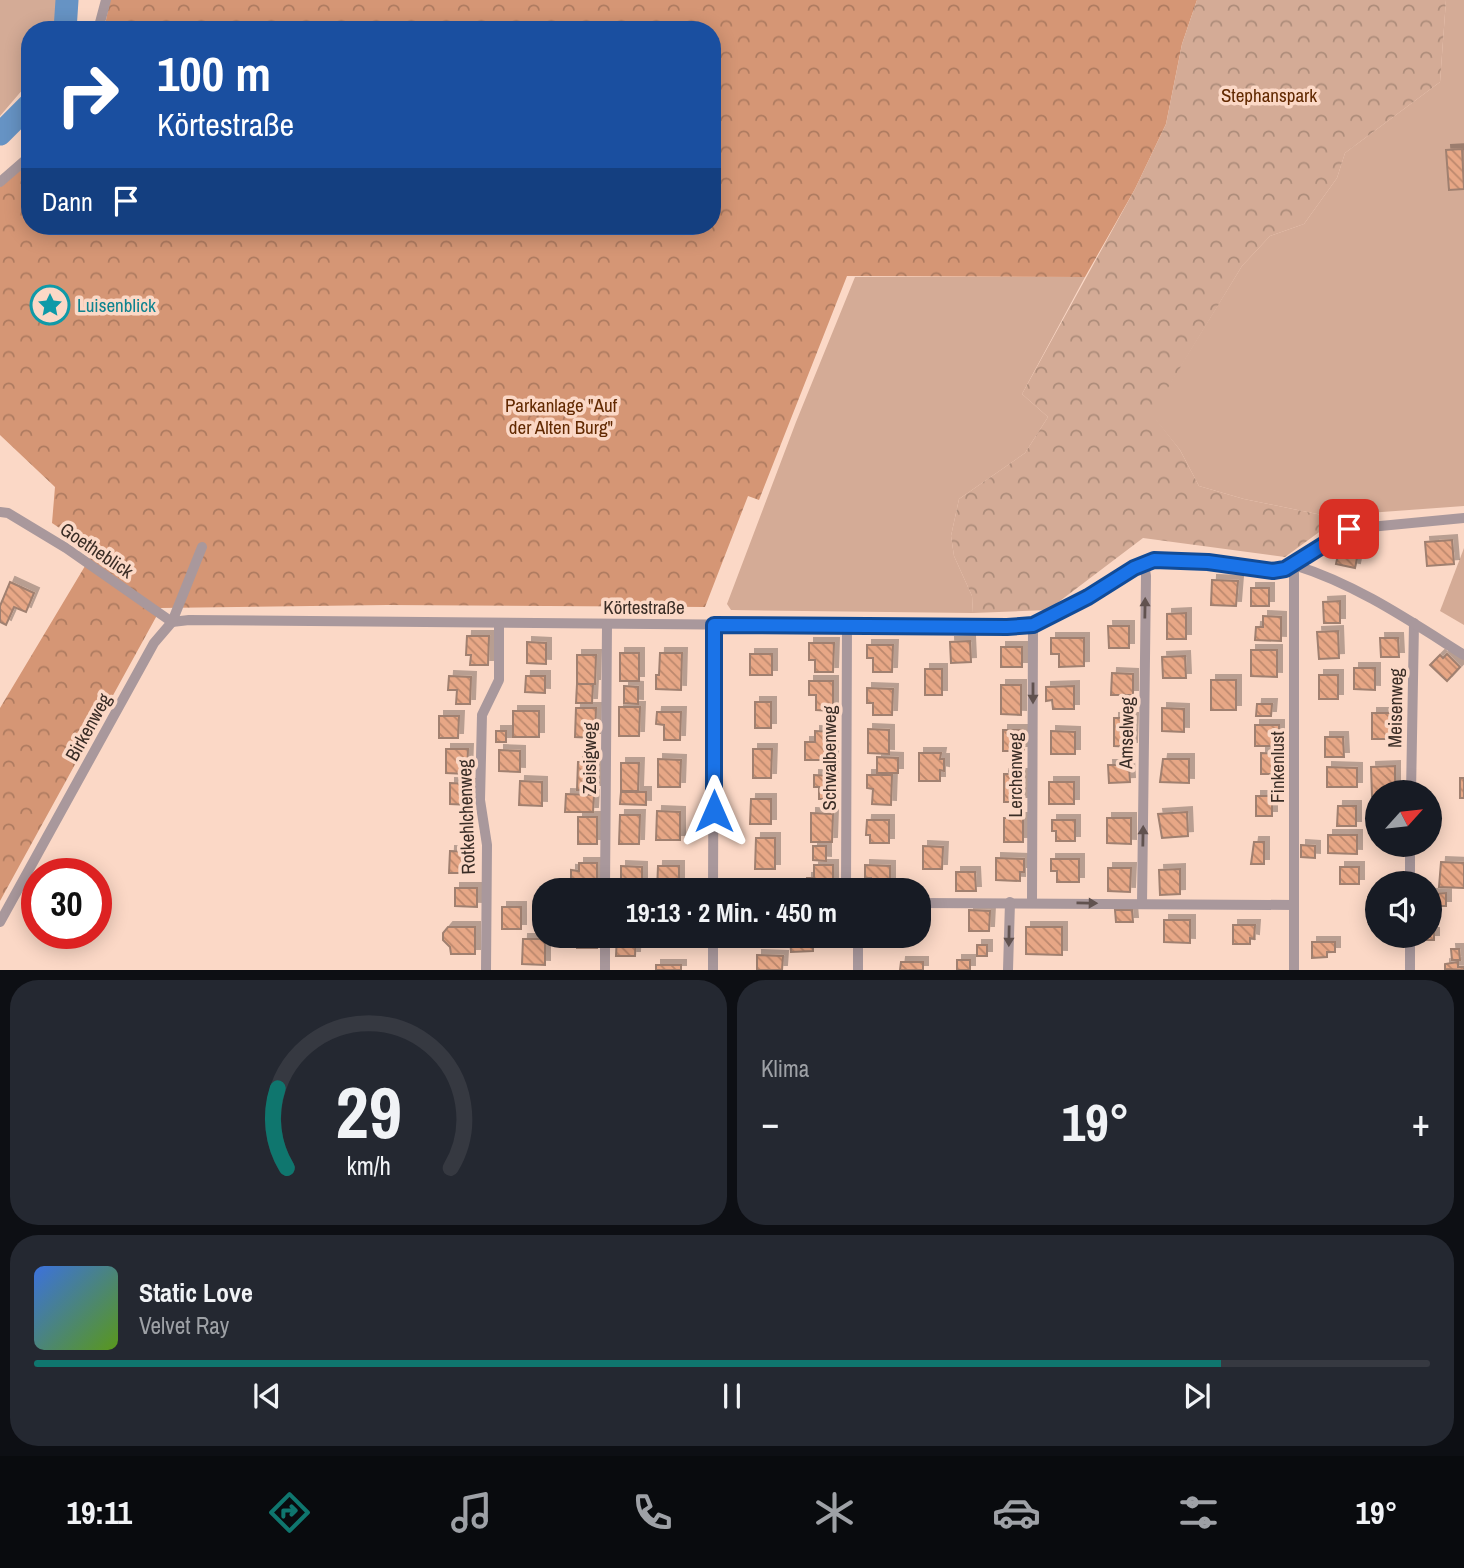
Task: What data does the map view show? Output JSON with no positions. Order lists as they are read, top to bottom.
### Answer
{
  "streets": {
    "street": [
      "Goetheblick",
      "Körtestraße",
      "Meisenweg",
      "Birkenweg",
      "Amselweg",
      "Zeisigweg",
      "Schwalbenweg",
      "Finkenlust",
      "Lerchenweg",
      "Rotkehlchenweg"
    ]
  },
  "crossings": [
    ["Goetheblick", "Körtestraße"],
    ["Goetheblick", "Birkenweg"],
    ["Körtestraße", "Birkenweg"],
    ["Körtestraße", "Amselweg"],
    ["Körtestraße", "Zeisigweg"],
    ["Körtestraße", "Schwalbenweg"],
    ["Körtestraße", "Finkenlust"],
    ["Körtestraße", "Lerchenweg"],
    ["Körtestraße", "Rotkehlchenweg"]
  ],
  "one_way": ["Amselweg", "Lerchenweg"],
  "parks": ["Stephanspark", "Parkanlage \"Auf der Alten Burg\""],
  "places": {
    "place": ["Luisenblick"]
  },
  "north": "top right",
  "page": {
    "turn": ["100 m", "Körtestraße"],
    "then": "Dann",
    "limit": "30",
    "trip": "19:13 · 2 Min. · 450 m",
    "tile": "Klima",
    "heat": ["−", "19°", "+"],
    "song": ["Static Love", "Velvet Ray"],
    "tabs": ["19:11", "19°"],
    "gauge": ["29", "km/h"]
  }
}
